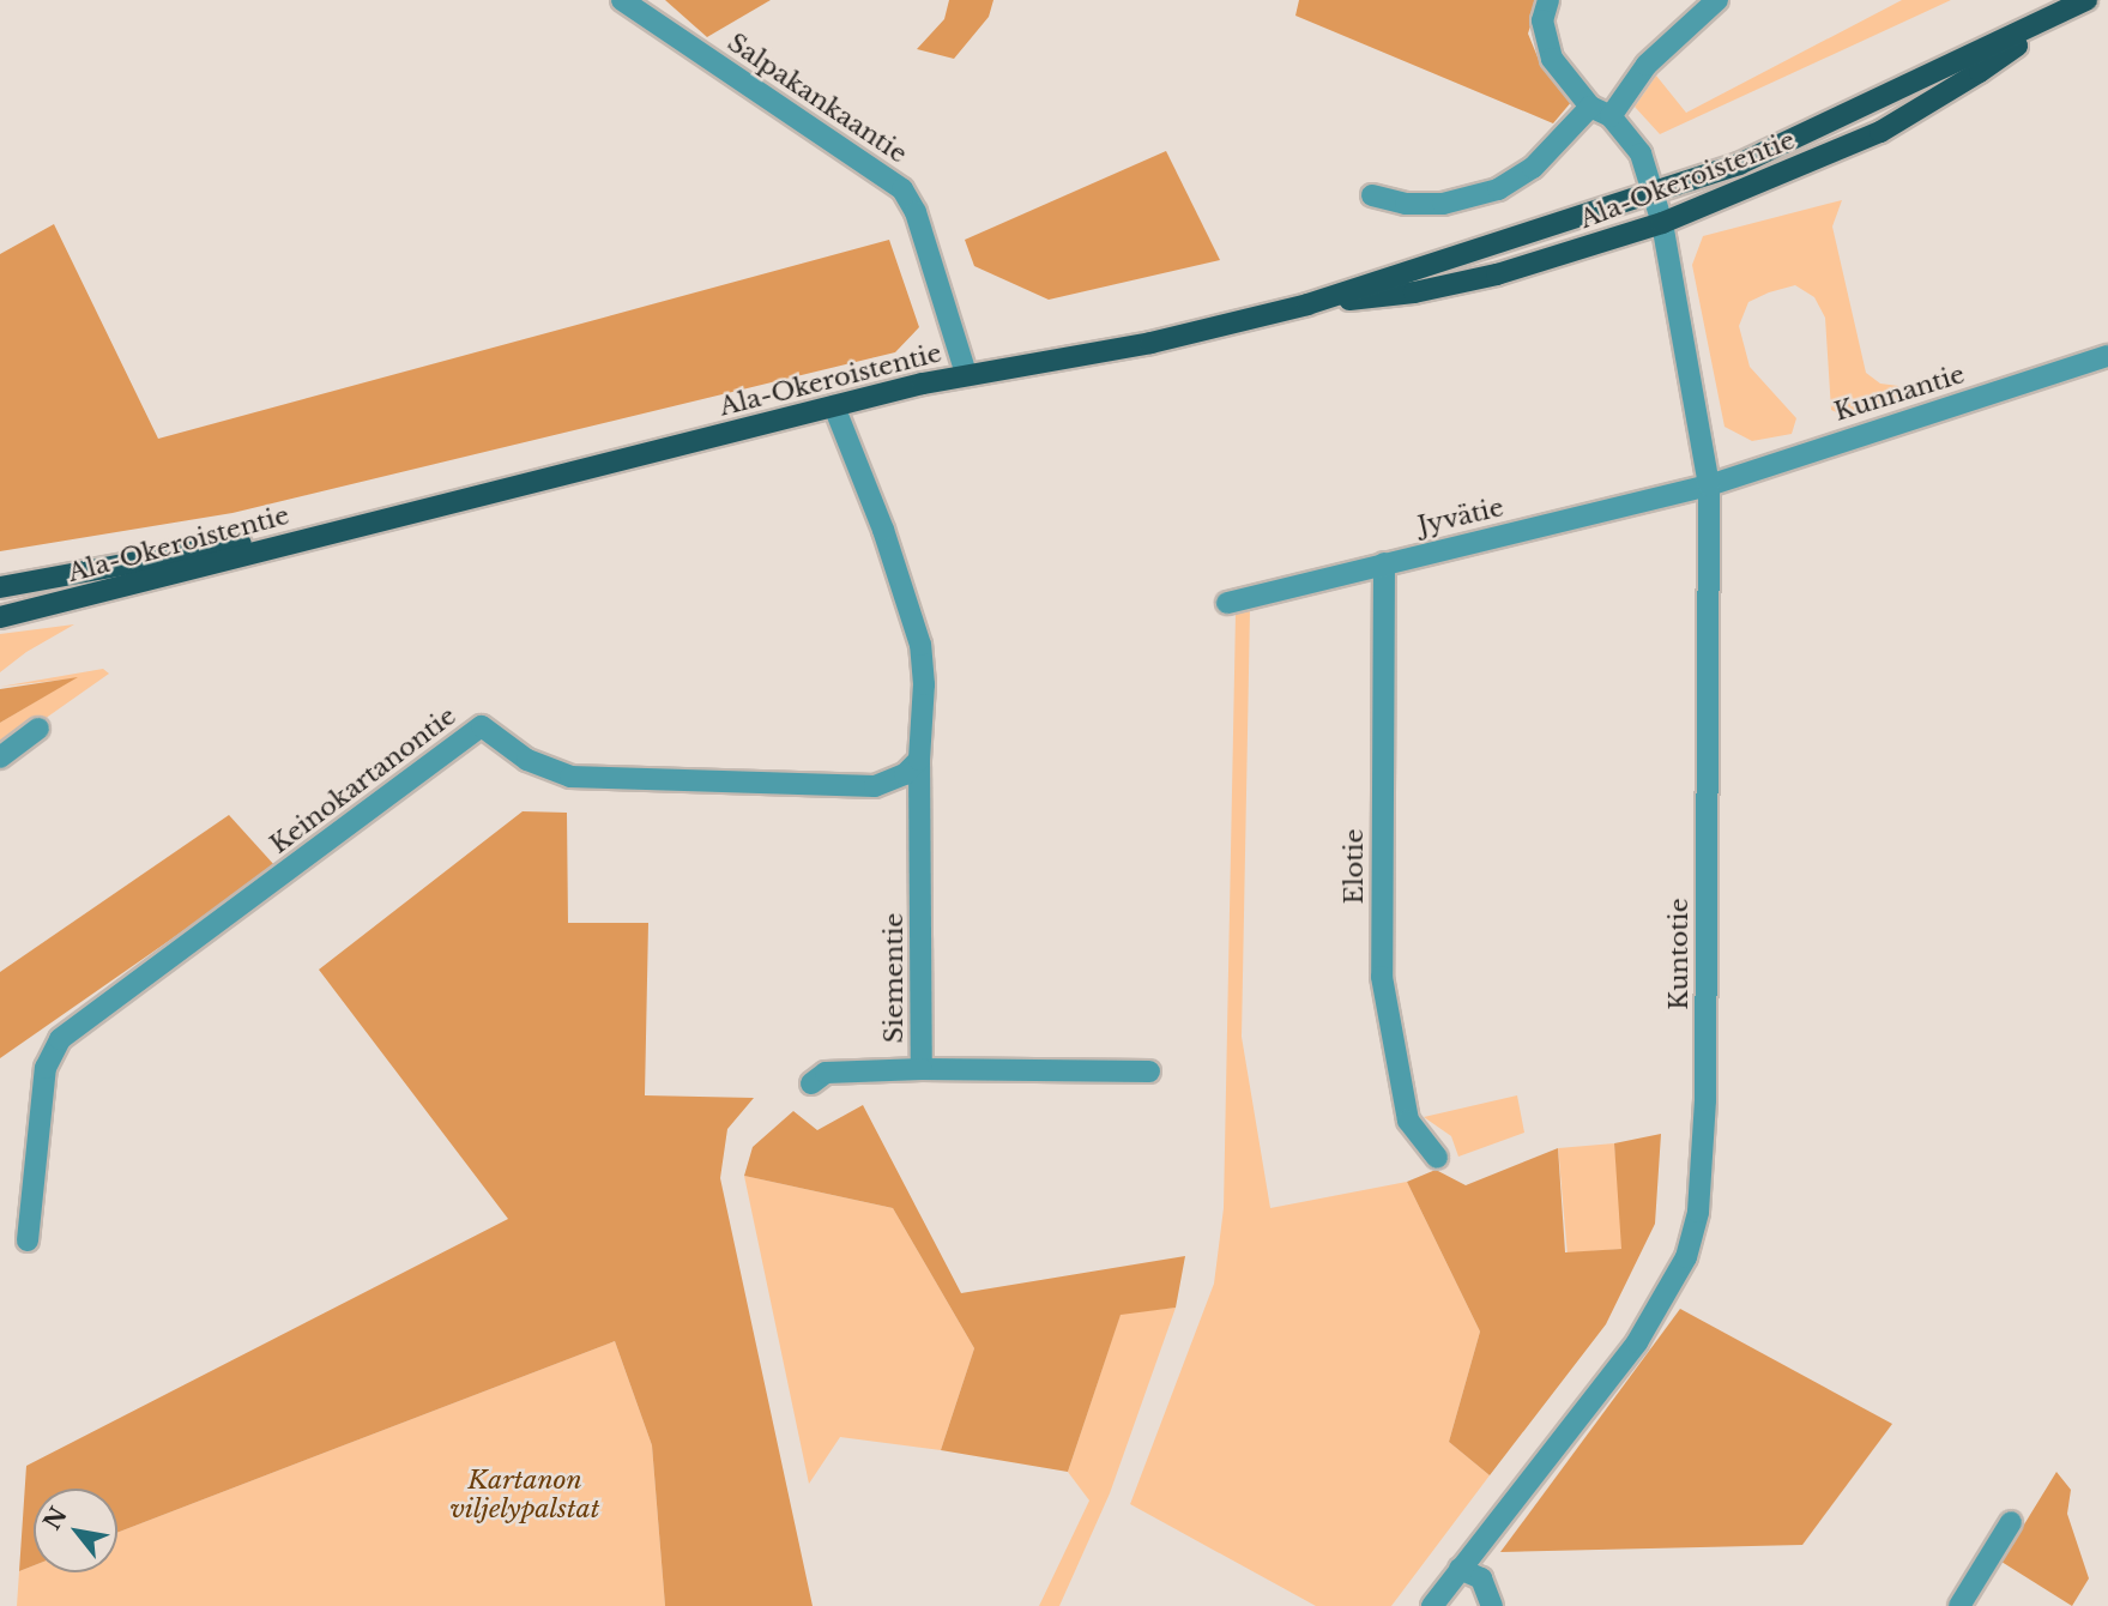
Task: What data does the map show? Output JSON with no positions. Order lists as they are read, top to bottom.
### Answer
{
  "streets": {
    "main road": ["Ala-Okeroistentie"],
    "street": [
      "Salpakankaantie",
      "Kunnantie",
      "Jyvätie",
      "Keinokartanontie",
      "Elotie",
      "Kuntotie",
      "Siementie"
    ]
  },
  "crossings": [
    ["Salpakankaantie", "Ala-Okeroistentie"],
    ["Ala-Okeroistentie", "Kuntotie"],
    ["Kunnantie", "Jyvätie"],
    ["Kunnantie", "Kuntotie"],
    ["Jyvätie", "Elotie"],
    ["Jyvätie", "Kuntotie"],
    ["Keinokartanontie", "Siementie"]
  ],
  "parks": ["Kartanon viljelypalstat"],
  "north": "top left"
}
